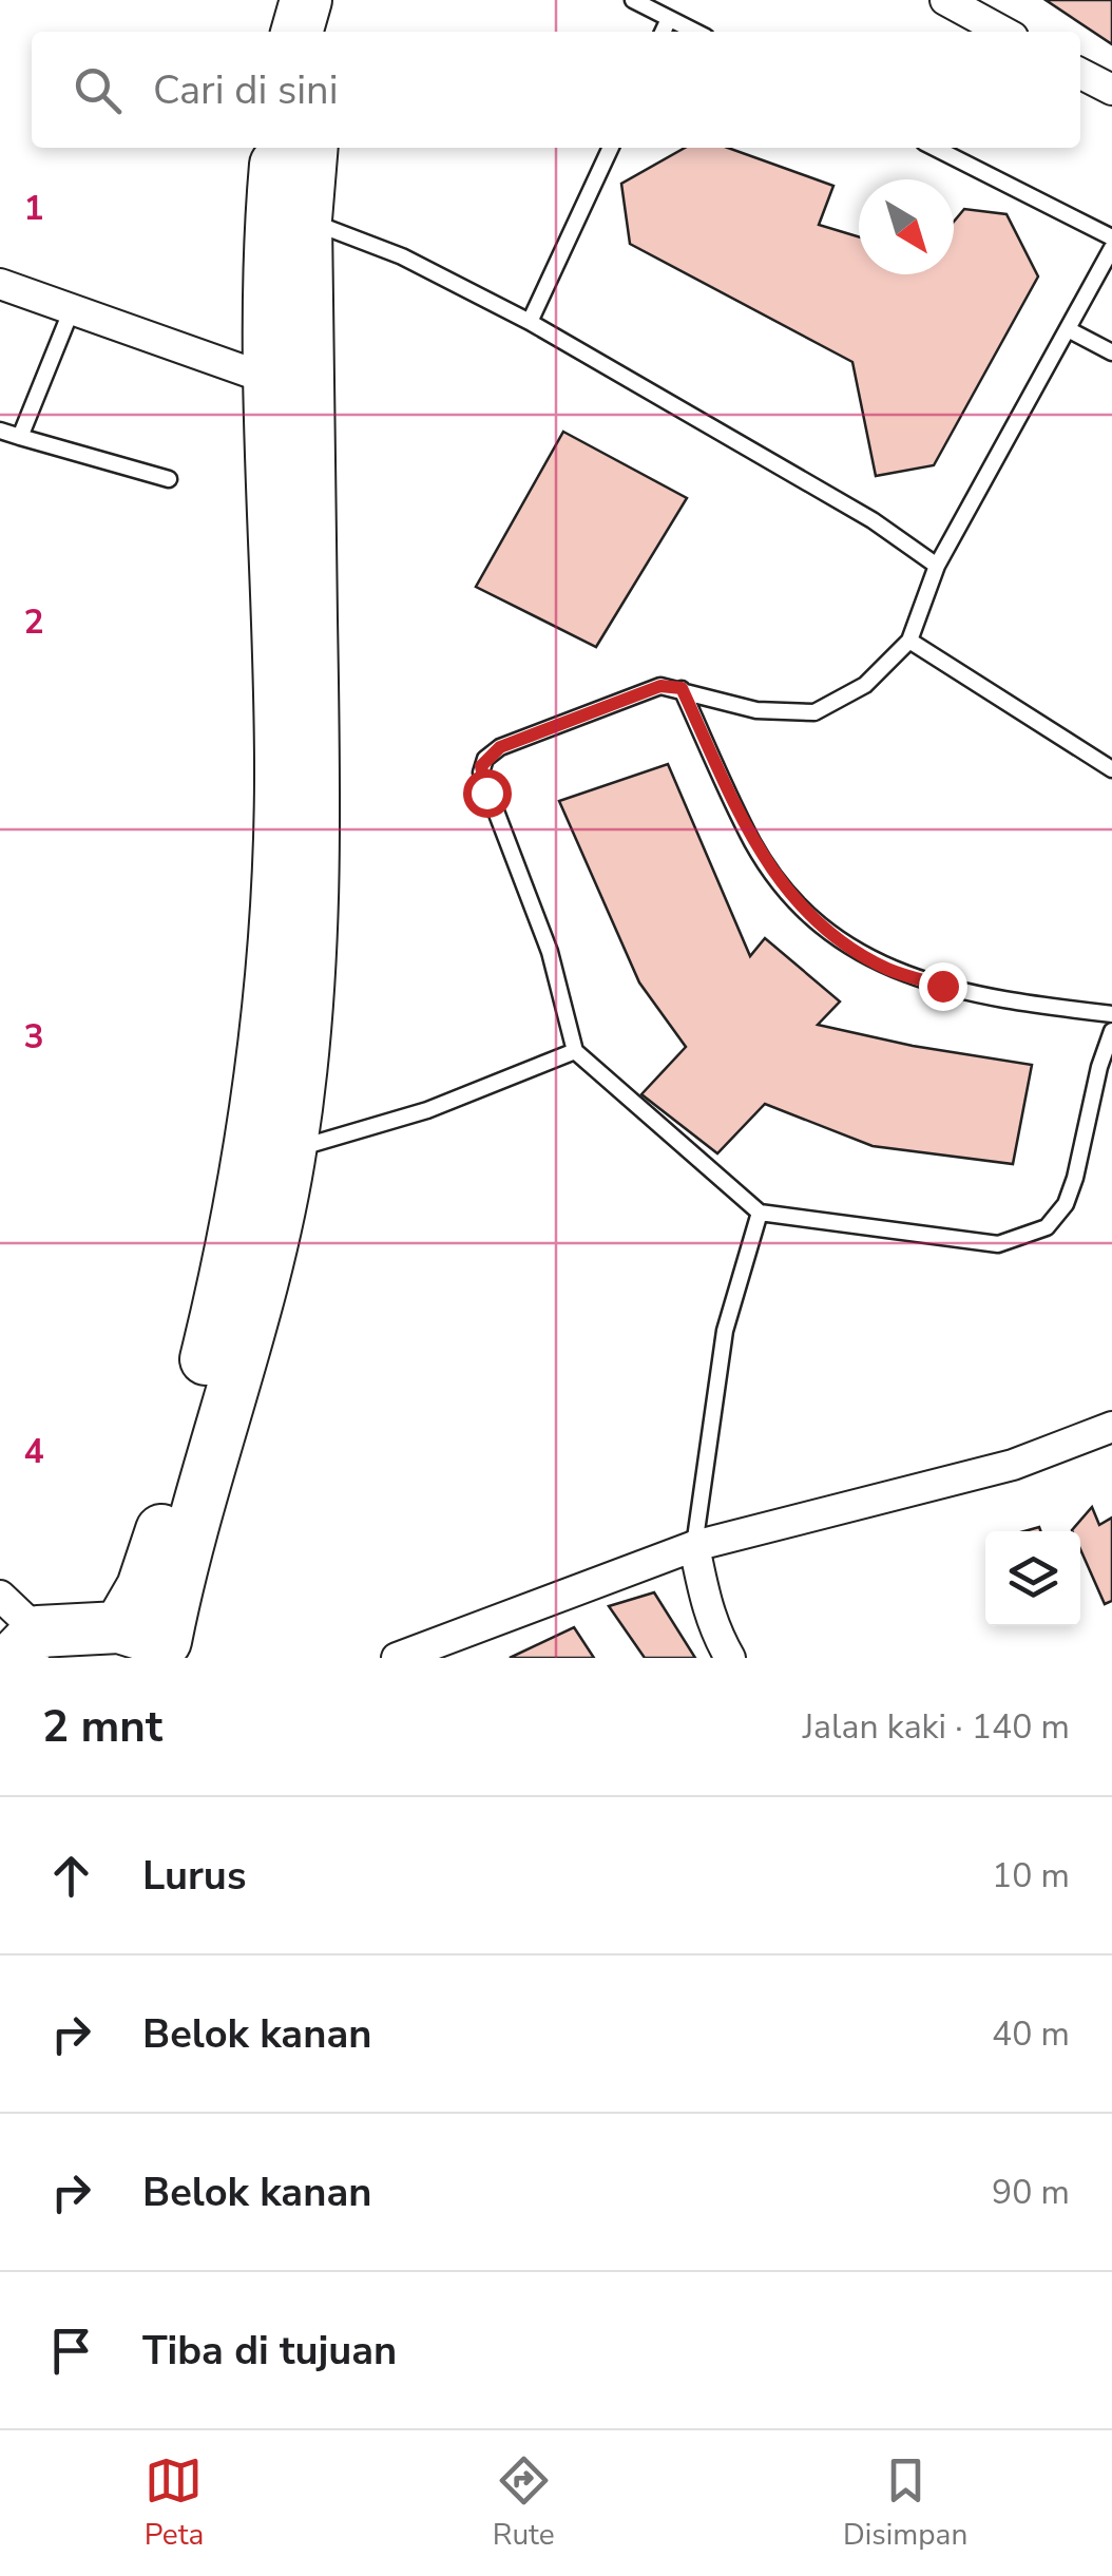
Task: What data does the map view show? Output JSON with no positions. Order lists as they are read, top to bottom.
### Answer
{
  "north": "bottom right",
  "page": {
    "search": "Cari di sini",
    "heading": ["2 mnt", "Jalan kaki · 140 m"],
    "list": [
      ["Lurus", "10 m"],
      ["Belok kanan", "40 m"],
      ["Belok kanan", "90 m"],
      "Tiba di tujuan"
    ],
    "nav": ["Peta", "Rute", "Disimpan"]
  },
  "grid": {
    "rows": [
      "1",
      "2",
      "3",
      "4"
    ]
  }
}
